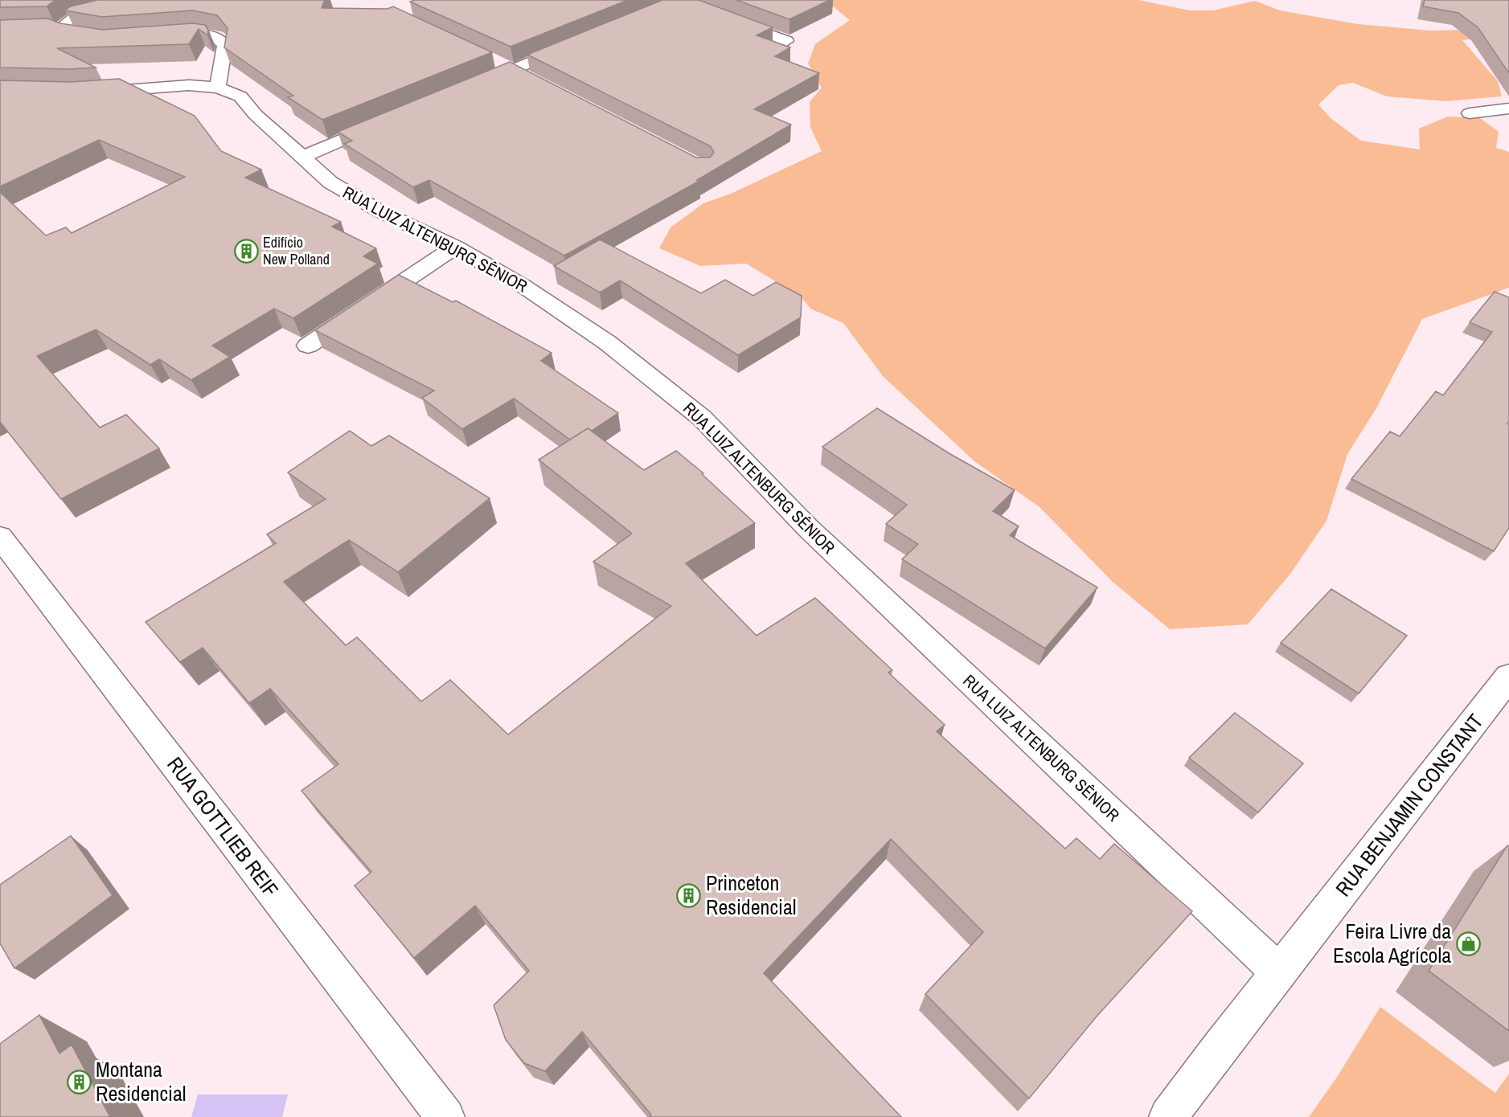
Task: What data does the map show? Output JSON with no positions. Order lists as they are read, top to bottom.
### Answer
{
  "streets": {
    "street": ["RUA LUIZ ALTENBURG SÊNIOR", "RUA BENJAMIN CONSTANT", "RUA GOTTLIEB REIF"]
  },
  "crossings": [
    ["RUA LUIZ ALTENBURG SÊNIOR", "RUA BENJAMIN CONSTANT"]
  ],
  "places": {
    "building": ["Edifício New Polland", "Princeton Residencial", "Montana Residencial"],
    "shop": ["Feira Livre da Escola Agrícola"]
  }
}
